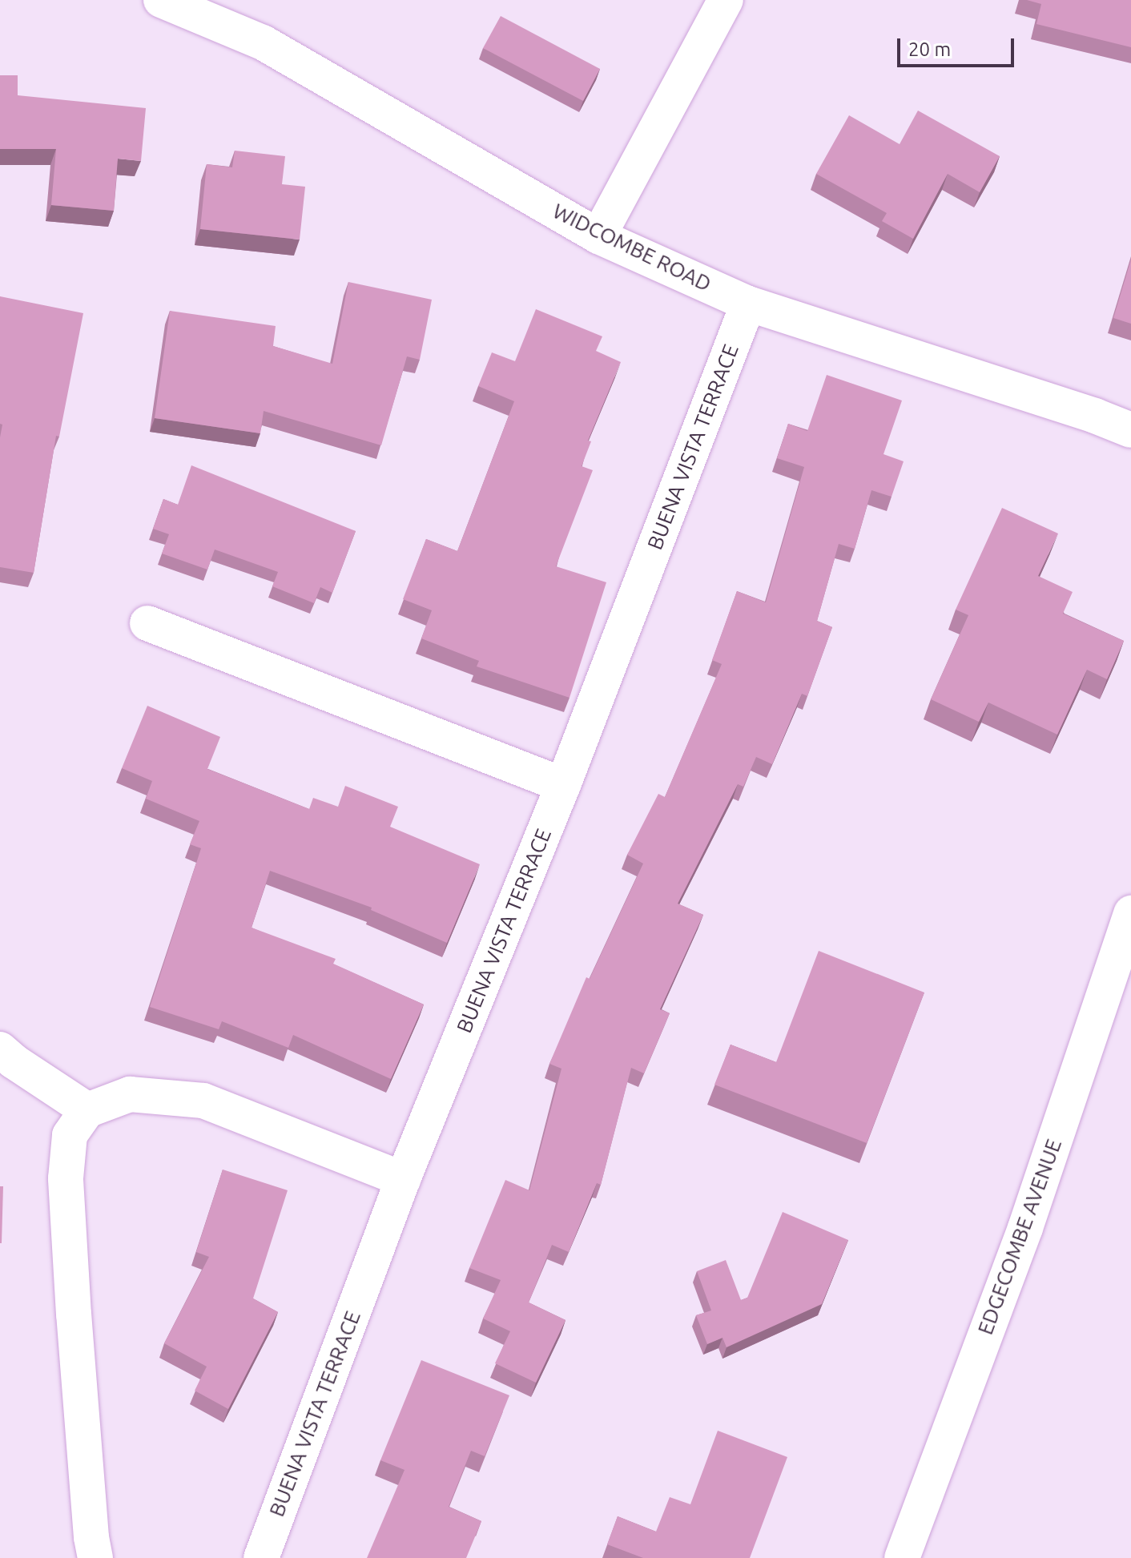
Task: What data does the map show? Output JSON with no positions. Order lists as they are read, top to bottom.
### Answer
{
  "streets": {
    "street": ["WIDCOMBE ROAD", "BUENA VISTA TERRACE", "EDGECOMBE AVENUE"]
  },
  "crossings": [
    ["WIDCOMBE ROAD", "BUENA VISTA TERRACE"]
  ],
  "scale_bar": "20 m"
}
